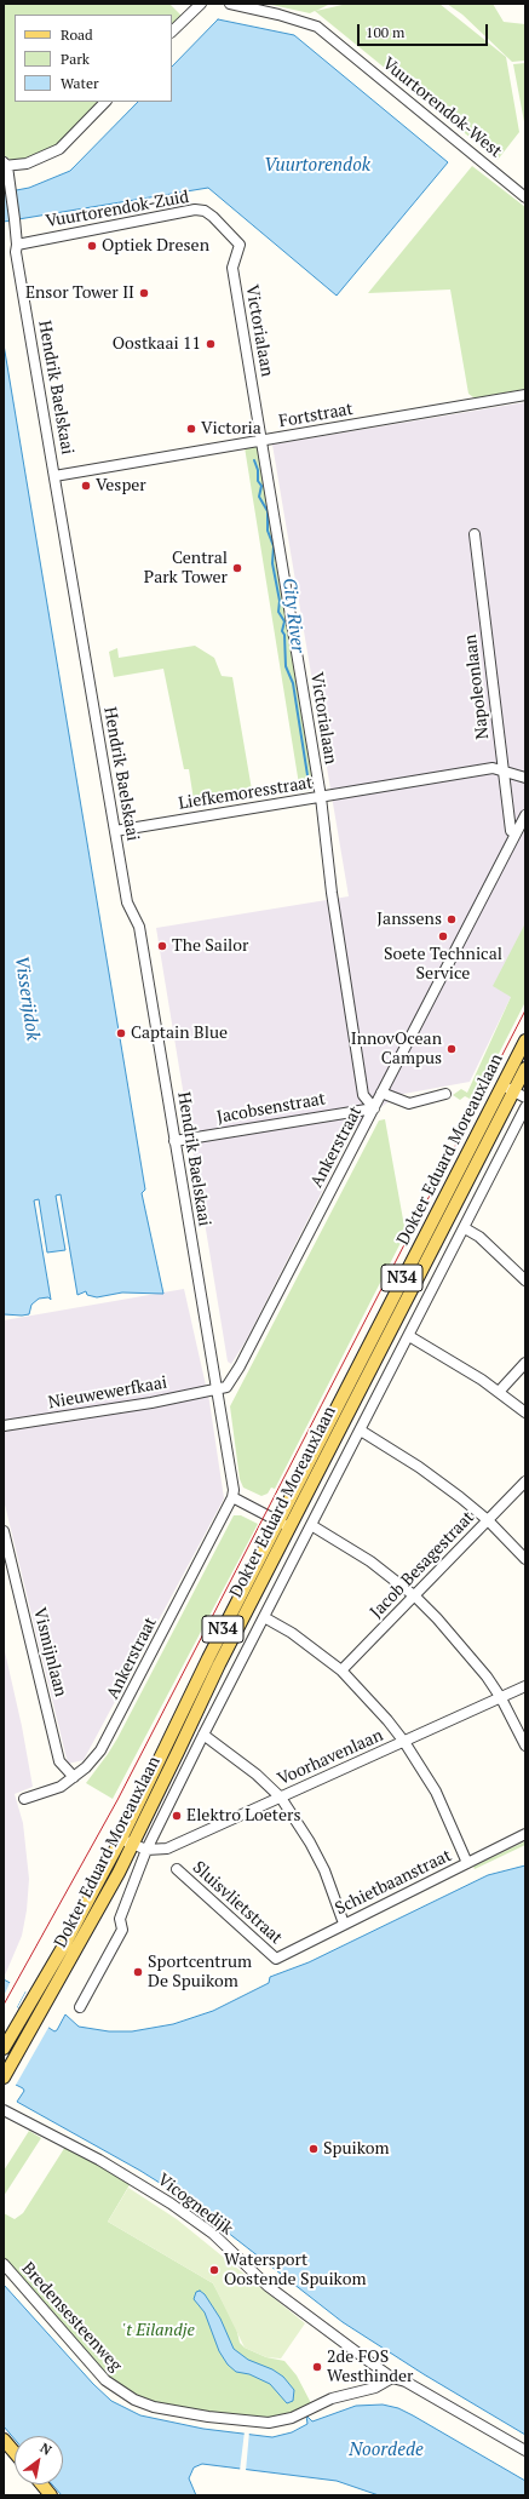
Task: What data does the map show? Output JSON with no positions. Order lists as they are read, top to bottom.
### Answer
{
  "streets": {
    "main road": ["Dokter Eduard Moreauxlaan", "N34"],
    "street": [
      "Vuurtorendok-West",
      "Vuurtorendok-Zuid",
      "Victorialaan",
      "Hendrik Baelskaai",
      "Fortstraat",
      "Napoleonlaan",
      "Liefkemoresstraat",
      "Jacobsenstraat",
      "Ankerstraat",
      "Nieuwewerfkaai",
      "Jacob Besagestraat",
      "Vismijnlaan",
      "Voorhavenlaan",
      "Schietbaanstraat",
      "Sluisvlietstraat",
      "Vicognedijk",
      "Bredensesteenweg"
    ]
  },
  "crossings": [
    ["Vuurtorendok-Zuid", "Victorialaan"],
    ["Vuurtorendok-Zuid", "Hendrik Baelskaai"],
    ["Victorialaan", "Fortstraat"],
    ["Victorialaan", "Liefkemoresstraat"],
    ["Victorialaan", "Jacobsenstraat"],
    ["Victorialaan", "Ankerstraat"],
    ["Hendrik Baelskaai", "Fortstraat"],
    ["Hendrik Baelskaai", "Liefkemoresstraat"],
    ["Hendrik Baelskaai", "Jacobsenstraat"],
    ["Hendrik Baelskaai", "Ankerstraat"],
    ["Hendrik Baelskaai", "Nieuwewerfkaai"],
    ["Napoleonlaan", "Liefkemoresstraat"],
    ["Napoleonlaan", "Ankerstraat"],
    ["Jacobsenstraat", "Ankerstraat"],
    ["Ankerstraat", "Nieuwewerfkaai"],
    ["Ankerstraat", "Vismijnlaan"],
    ["Dokter Eduard Moreauxlaan", "Voorhavenlaan"],
    ["Schietbaanstraat", "Sluisvlietstraat"],
    ["Vicognedijk", "Bredensesteenweg"]
  ],
  "water": [
    "Vuurtorendok",
    "City River",
    "Visserijdok",
    "Noordede"
  ],
  "parks": ["'t Eilandje"],
  "places": [
    "Optiek Dresen",
    "Ensor Tower II",
    "Oostkaai 11",
    "Victoria",
    "Vesper",
    "Central Park Tower",
    "Janssens",
    "Soete Technical Service",
    "The Sailor",
    "Captain Blue",
    "InnovOcean Campus",
    "Elektro Loeters",
    "Sportcentrum De Spuikom",
    "Spuikom",
    "Watersport Oostende Spuikom",
    "2de FOS Westhinder"
  ],
  "legend": ["Road", "Park", "Water"],
  "scale_bar": "100 m",
  "north": "top right"
}
